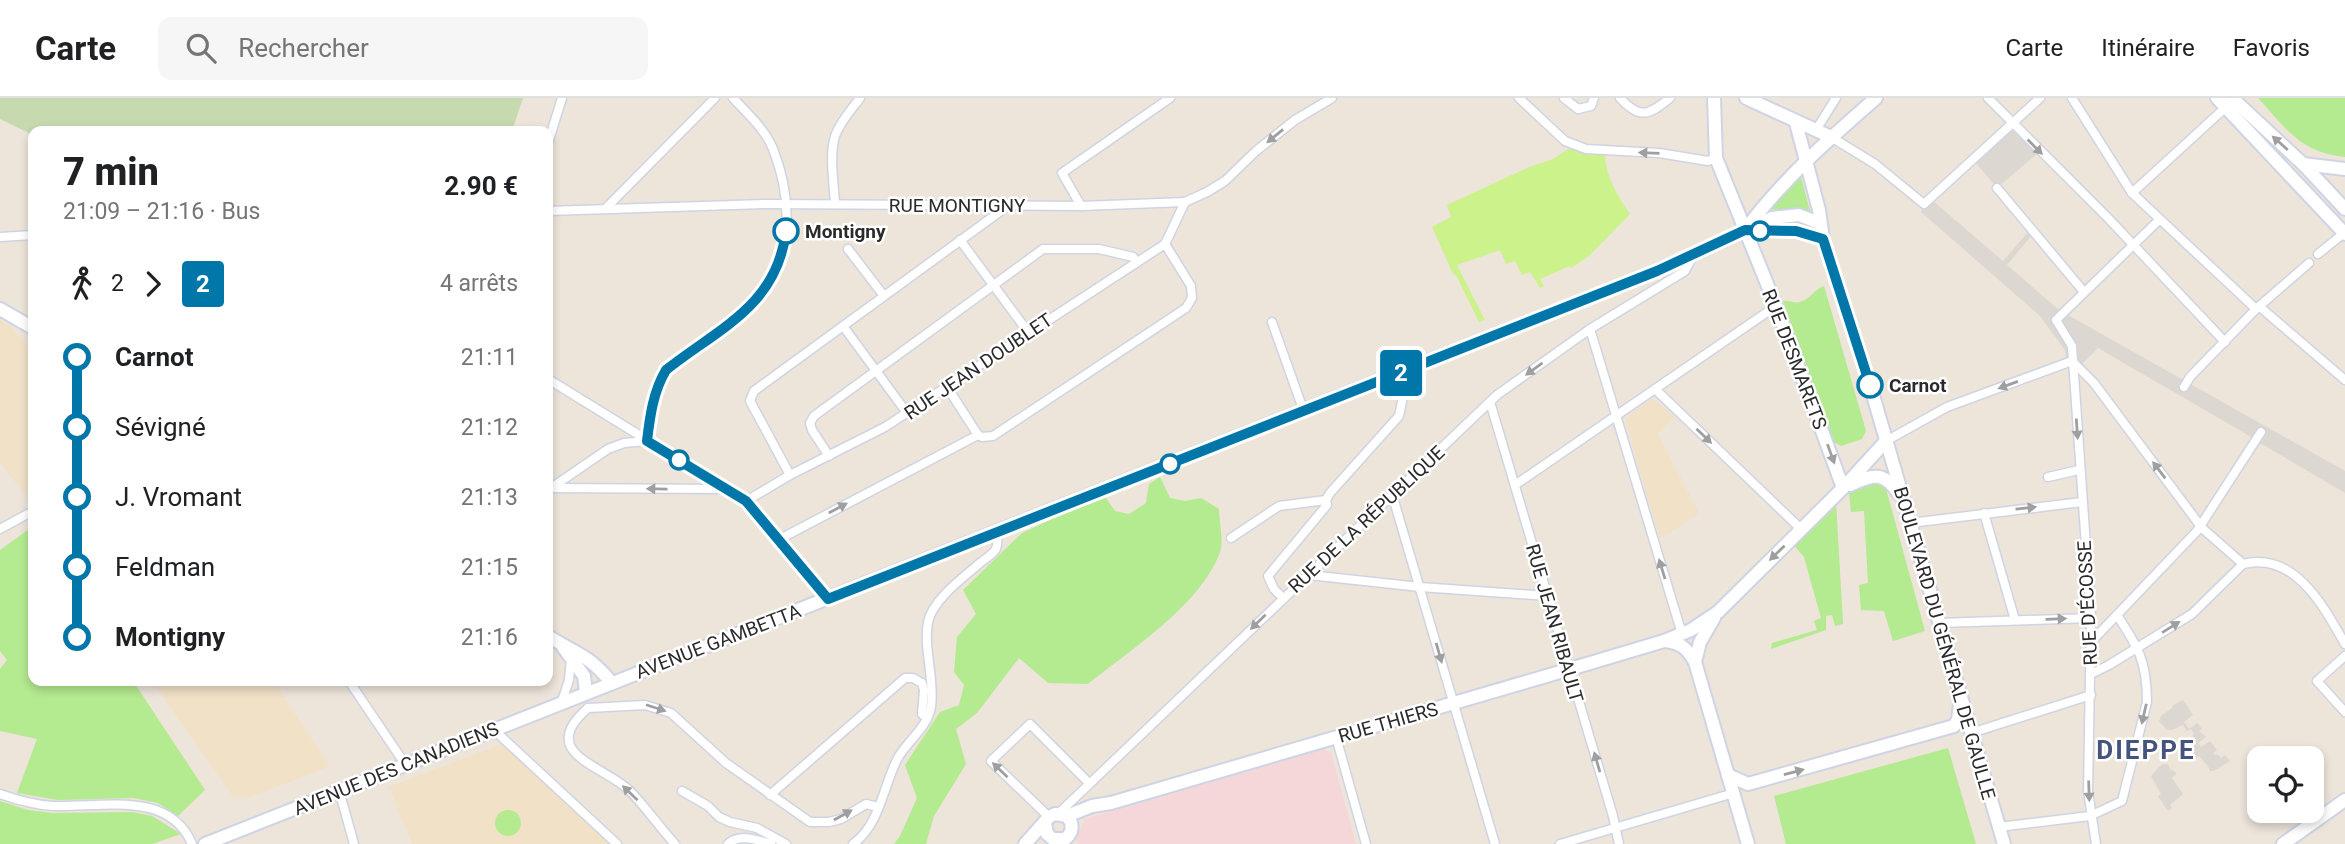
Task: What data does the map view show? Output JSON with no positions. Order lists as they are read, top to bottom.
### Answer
{
  "streets": {
    "main road": [
      "RUE DESMARETS",
      "AVENUE GAMBETTA",
      "BOULEVARD DU GÉNÉRAL DE GAULLE",
      "RUE THIERS",
      "AVENUE DES CANADIENS"
    ],
    "street": [
      "RUE MONTIGNY",
      "RUE JEAN DOUBLET",
      "RUE DE LA RÉPUBLIQUE",
      "RUE D'ÉCOSSE",
      "RUE JEAN RIBAULT"
    ]
  },
  "crossings": [
    ["RUE MONTIGNY", "RUE JEAN DOUBLET"],
    ["RUE DESMARETS", "AVENUE GAMBETTA"],
    ["RUE DE LA RÉPUBLIQUE", "RUE JEAN RIBAULT"],
    ["RUE DE LA RÉPUBLIQUE", "AVENUE GAMBETTA"],
    ["RUE DE LA RÉPUBLIQUE", "RUE THIERS"],
    ["RUE JEAN RIBAULT", "RUE THIERS"],
    ["AVENUE GAMBETTA", "BOULEVARD DU GÉNÉRAL DE GAULLE"],
    ["AVENUE GAMBETTA", "AVENUE DES CANADIENS"]
  ],
  "one_way": [
    "RUE DESMARETS",
    "RUE DE LA RÉPUBLIQUE",
    "RUE D'ÉCOSSE",
    "RUE JEAN RIBAULT"
  ],
  "districts": ["DIEPPE"],
  "places": ["Montigny", "Carnot"],
  "lines": ["bus line 2"],
  "page": {
    "header": "Carte",
    "search": "Rechercher",
    "nav": ["Carte", "Itinéraire", "Favoris"],
    "on_map": "2",
    "heading": ["7 min", "21:09 – 21:16 · Bus", "2.90 €"],
    "legs": ["2", "2", "4 arrêts"],
    "list": [
      {
        "name": "Carnot",
        "value": "21:11"
      },
      {
        "name": "Sévigné",
        "value": "21:12"
      },
      {
        "name": "J. Vromant",
        "value": "21:13"
      },
      {
        "name": "Feldman",
        "value": "21:15"
      },
      {
        "name": "Montigny",
        "value": "21:16"
      }
    ]
  }
}
